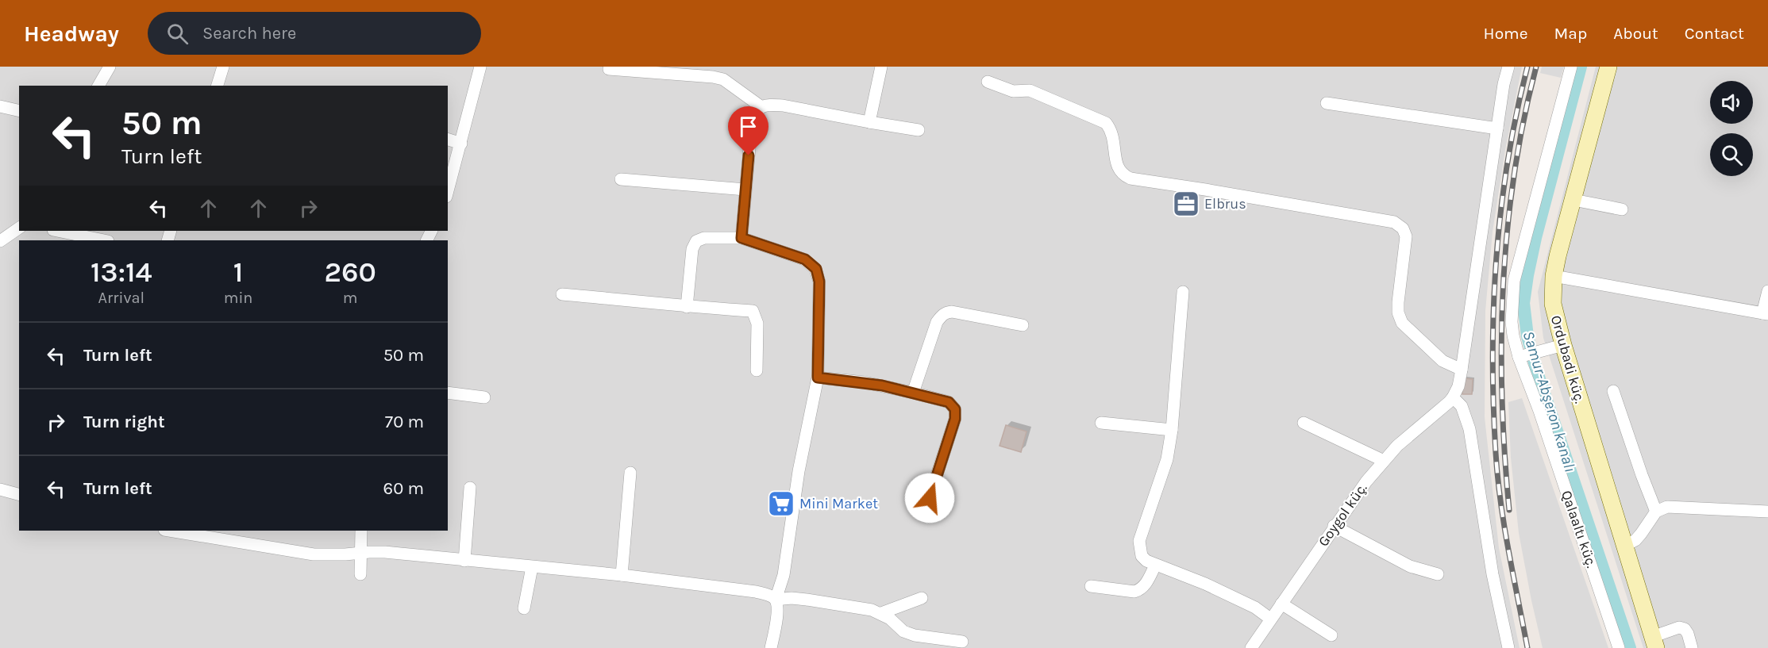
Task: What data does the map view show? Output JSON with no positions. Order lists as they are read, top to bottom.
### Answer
{
  "streets": {
    "street": ["Ordubadi küç.", "Goygol küç.", "Qalaaltı küç."]
  },
  "water": ["Samur-Abşeron kanalı"],
  "places": {
    "office": ["Elbrus"],
    "supermarket": ["Mini Market"]
  },
  "page": {
    "header": "Headway",
    "search": "Search here",
    "nav": [
      "Home",
      "Map",
      "About",
      "Contact"
    ],
    "turn": ["50 m", "Turn left"],
    "eta": [
      "13:14",
      "Arrival",
      "1",
      "min",
      "260",
      "m"
    ],
    "list": [
      {
        "name": "Turn left",
        "value": "50 m"
      },
      {
        "name": "Turn right",
        "value": "70 m"
      },
      {
        "name": "Turn left",
        "value": "60 m"
      }
    ]
  }
}
